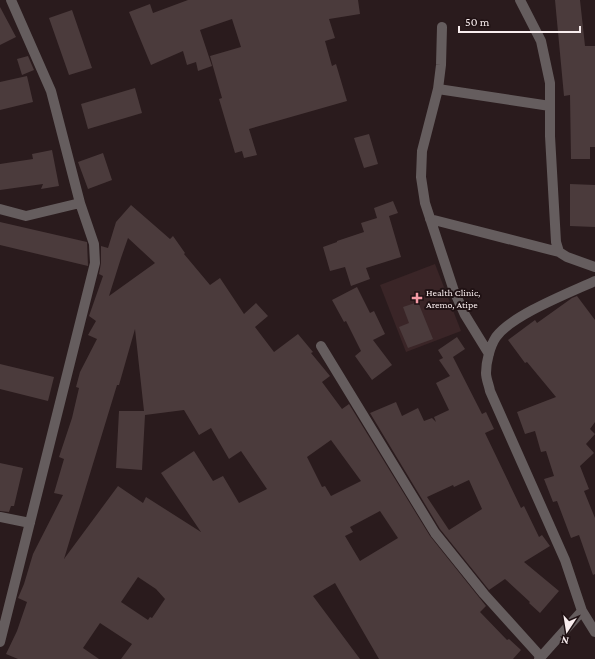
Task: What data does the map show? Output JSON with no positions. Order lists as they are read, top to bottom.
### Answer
{
  "places": {
    "health": ["Health Clinic, Aremo, Atipe"]
  },
  "scale_bar": "50 m",
  "north": "bottom"
}
